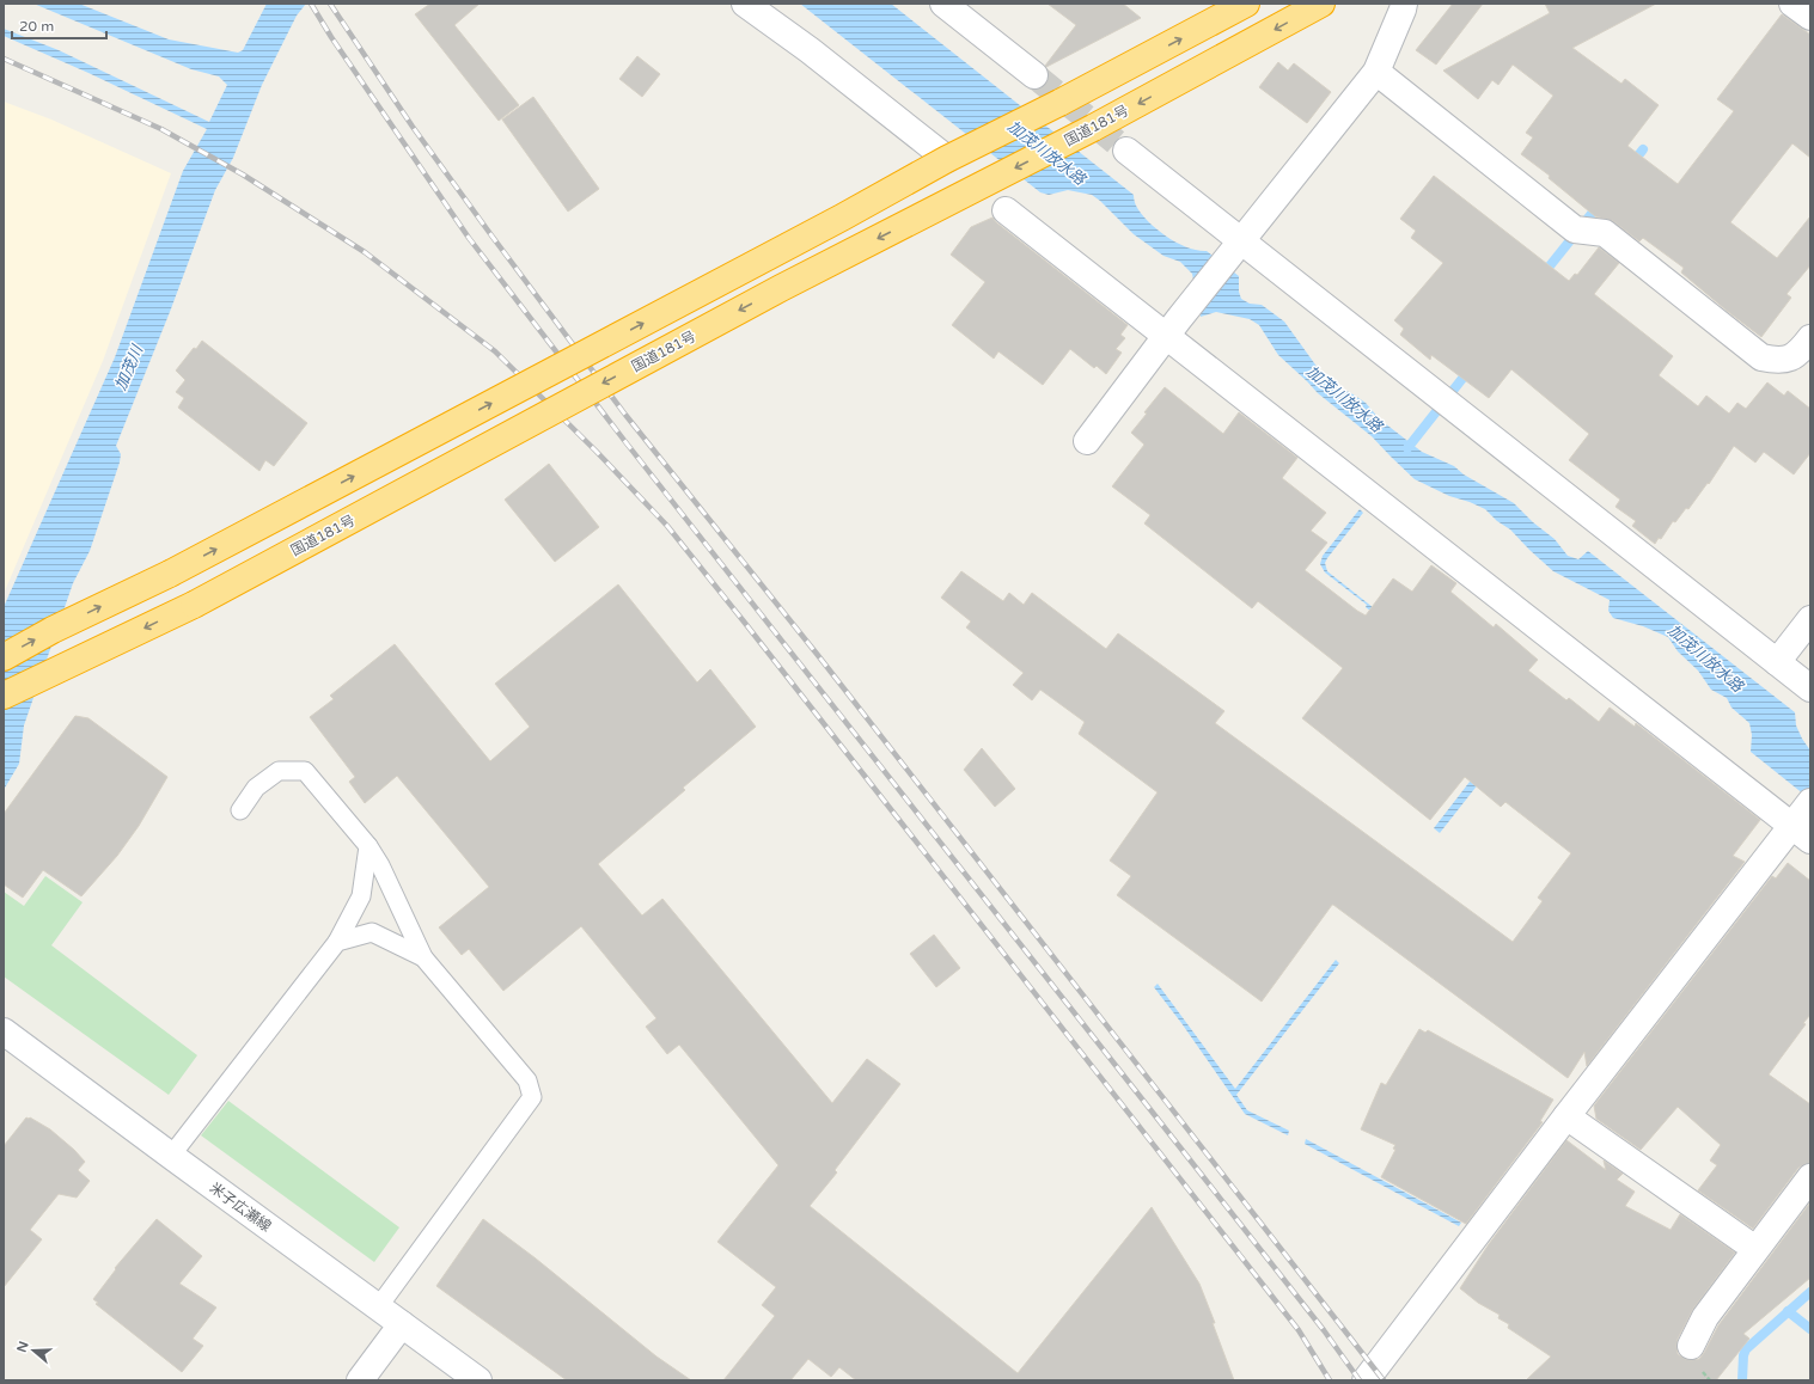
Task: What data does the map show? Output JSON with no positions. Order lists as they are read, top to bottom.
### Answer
{
  "streets": {
    "highway": ["国道181号"],
    "street": ["米子広瀬線"]
  },
  "water": ["加茂川放水路", "加茂川"],
  "scale_bar": "20 m",
  "north": "left"
}
